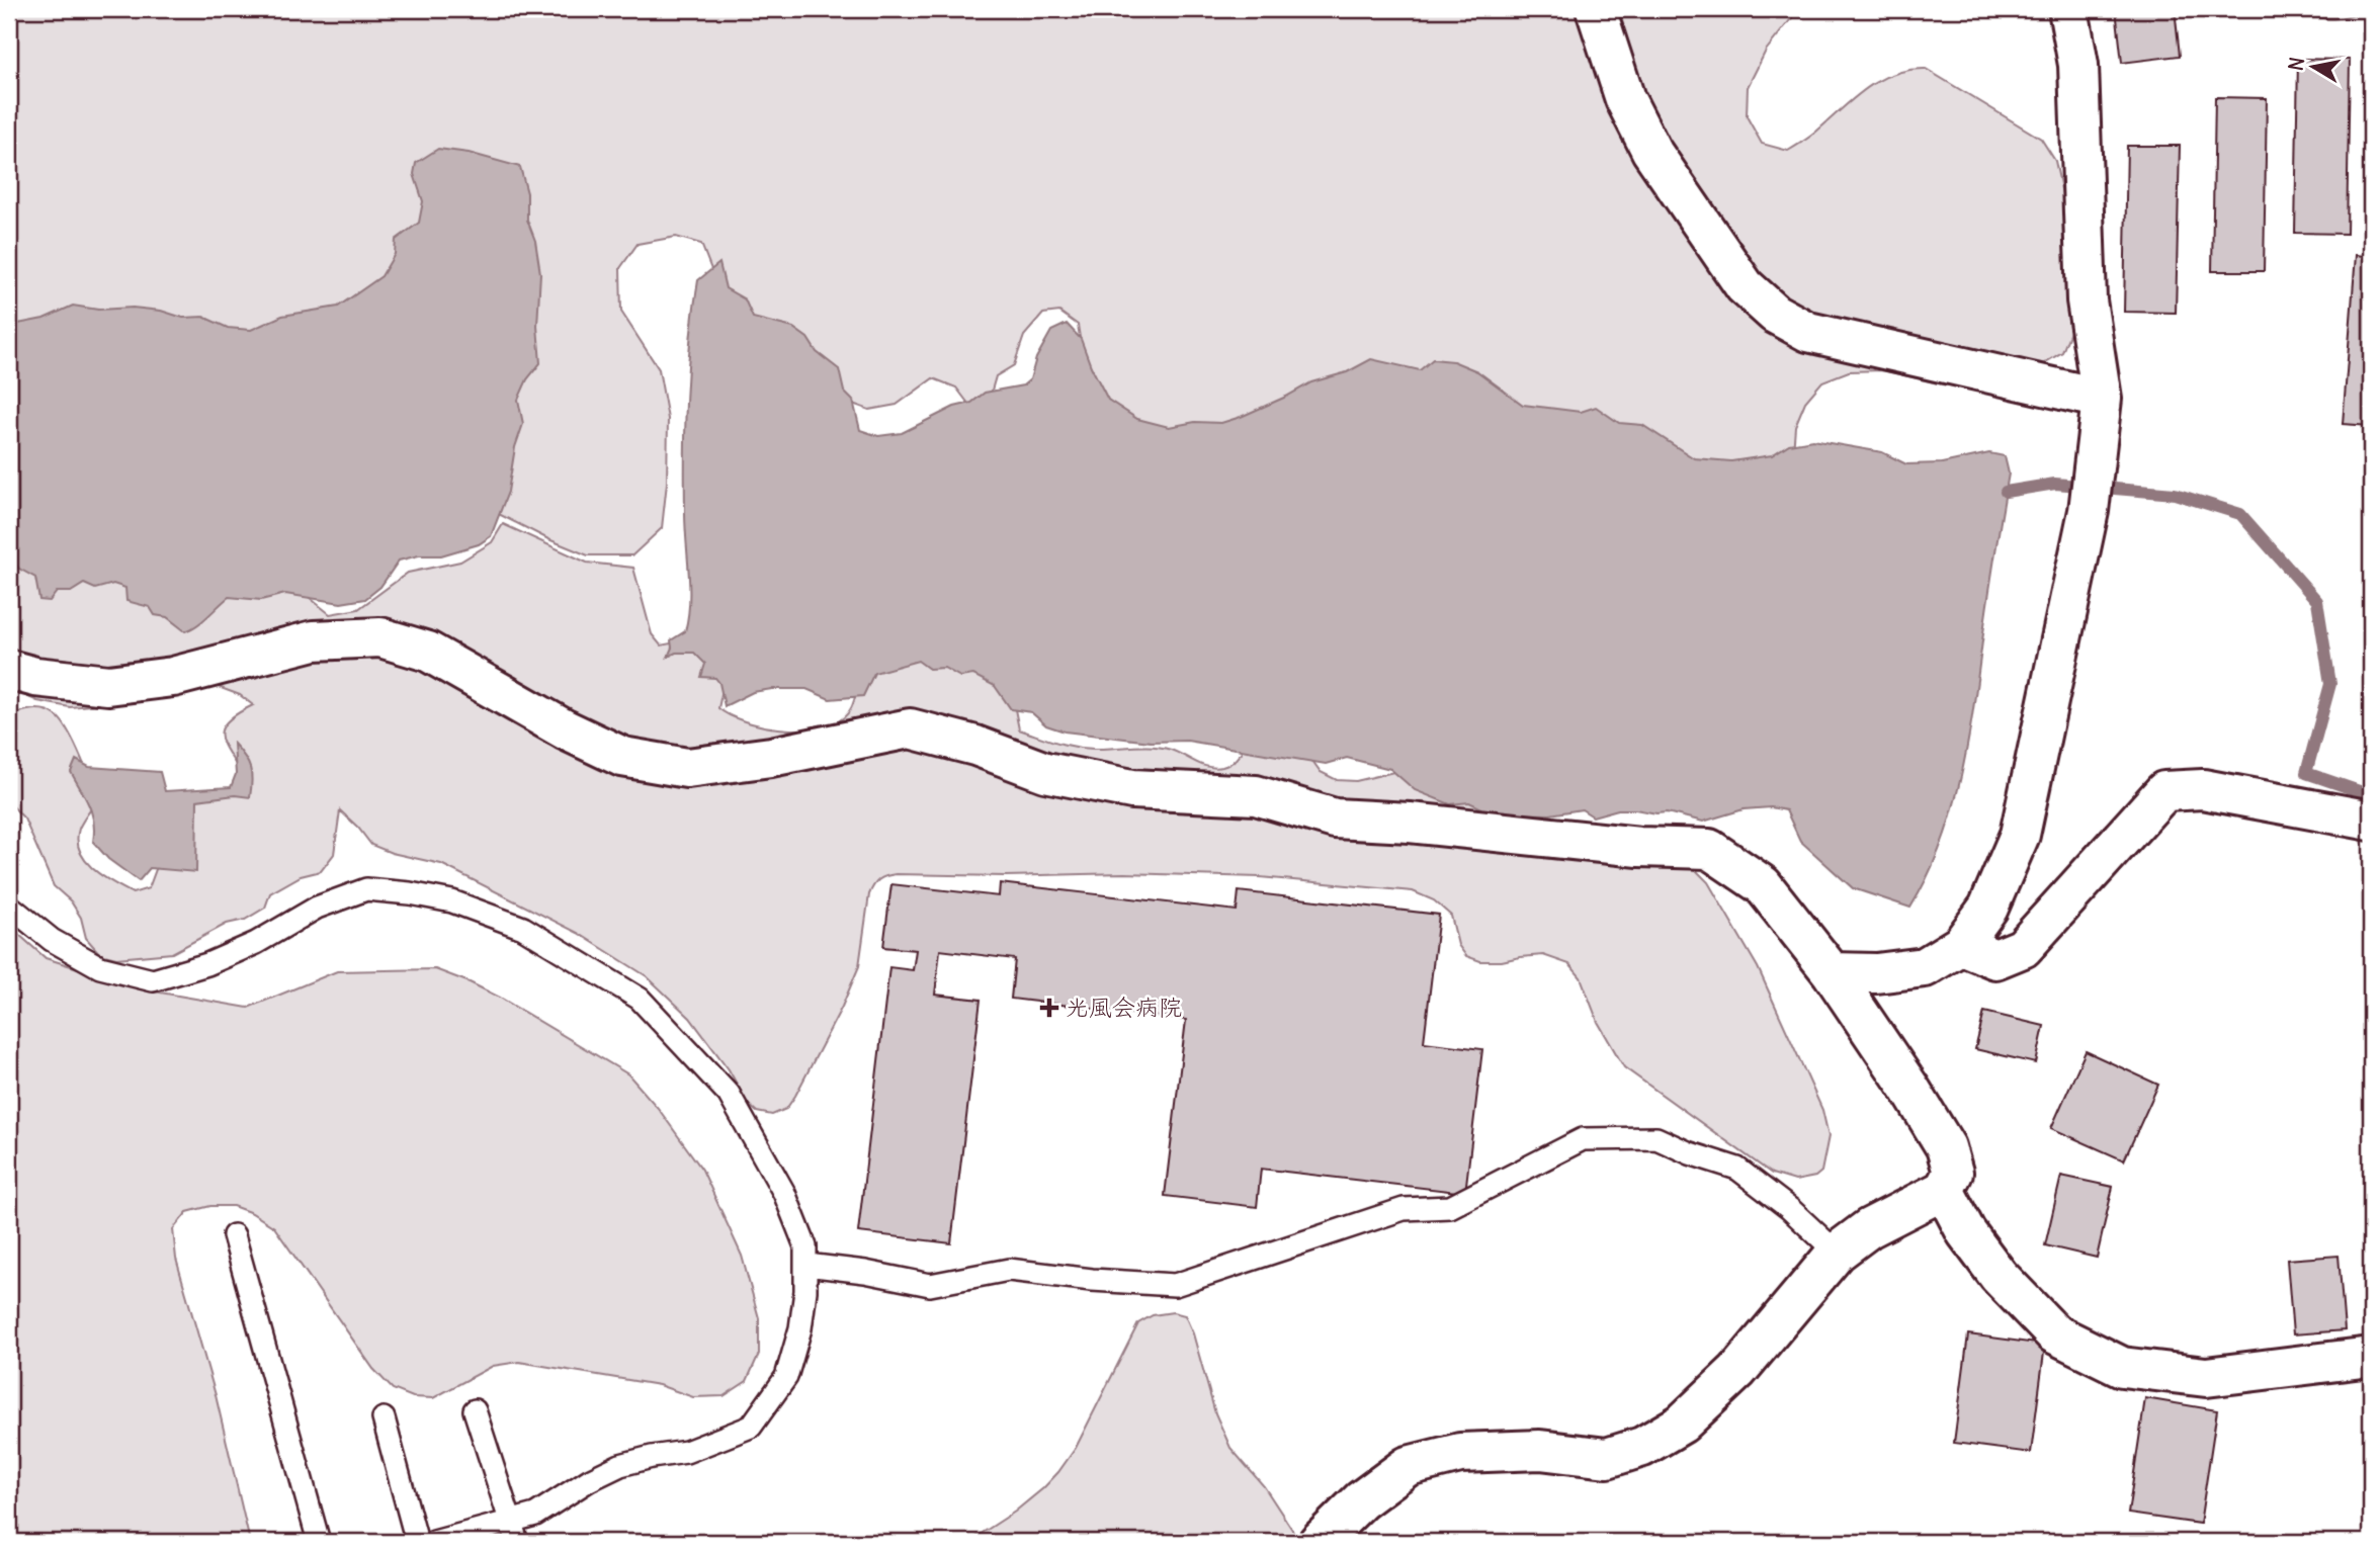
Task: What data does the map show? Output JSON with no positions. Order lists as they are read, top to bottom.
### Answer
{
  "places": {
    "health": ["光風会病院"]
  },
  "north": "left"
}
